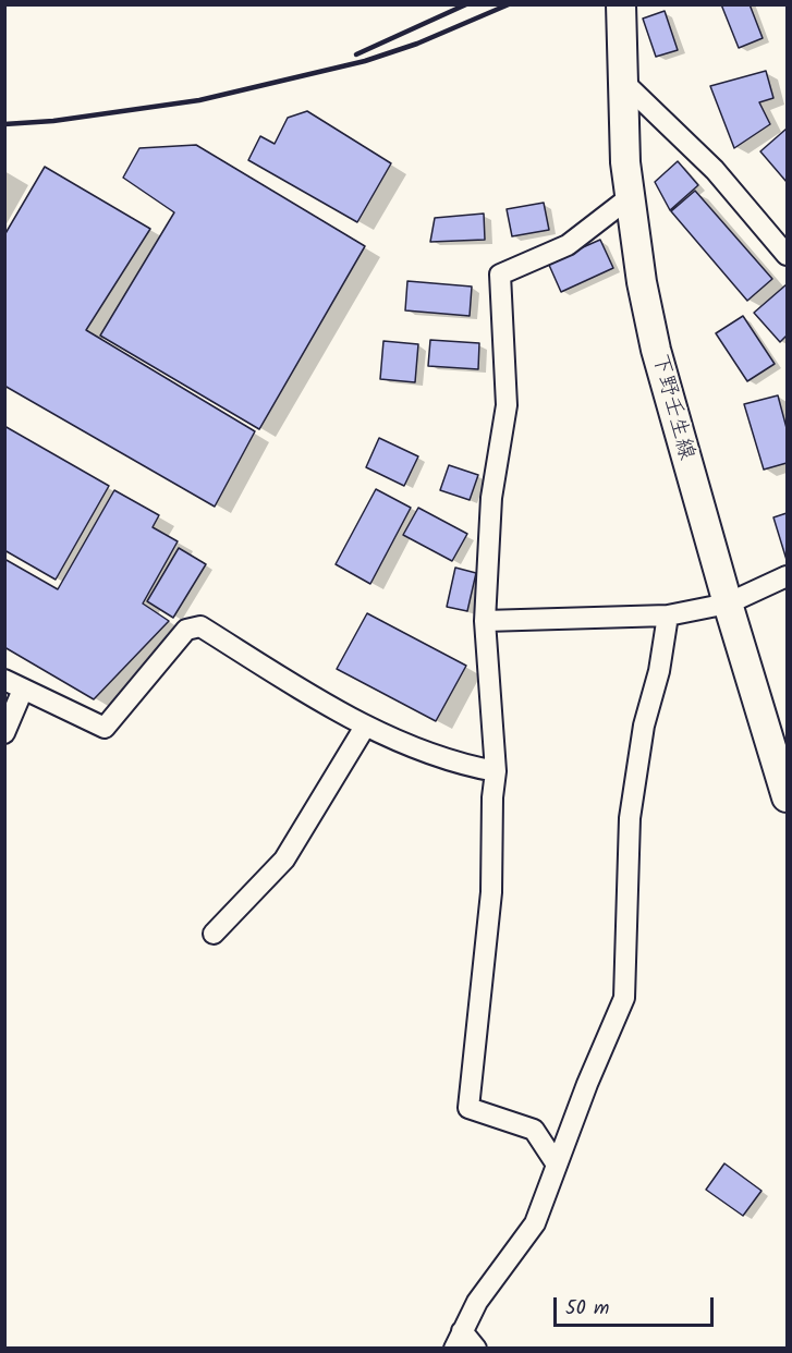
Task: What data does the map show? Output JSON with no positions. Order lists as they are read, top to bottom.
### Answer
{
  "streets": {
    "main road": ["下野壬生線"]
  },
  "scale_bar": "50 m"
}
